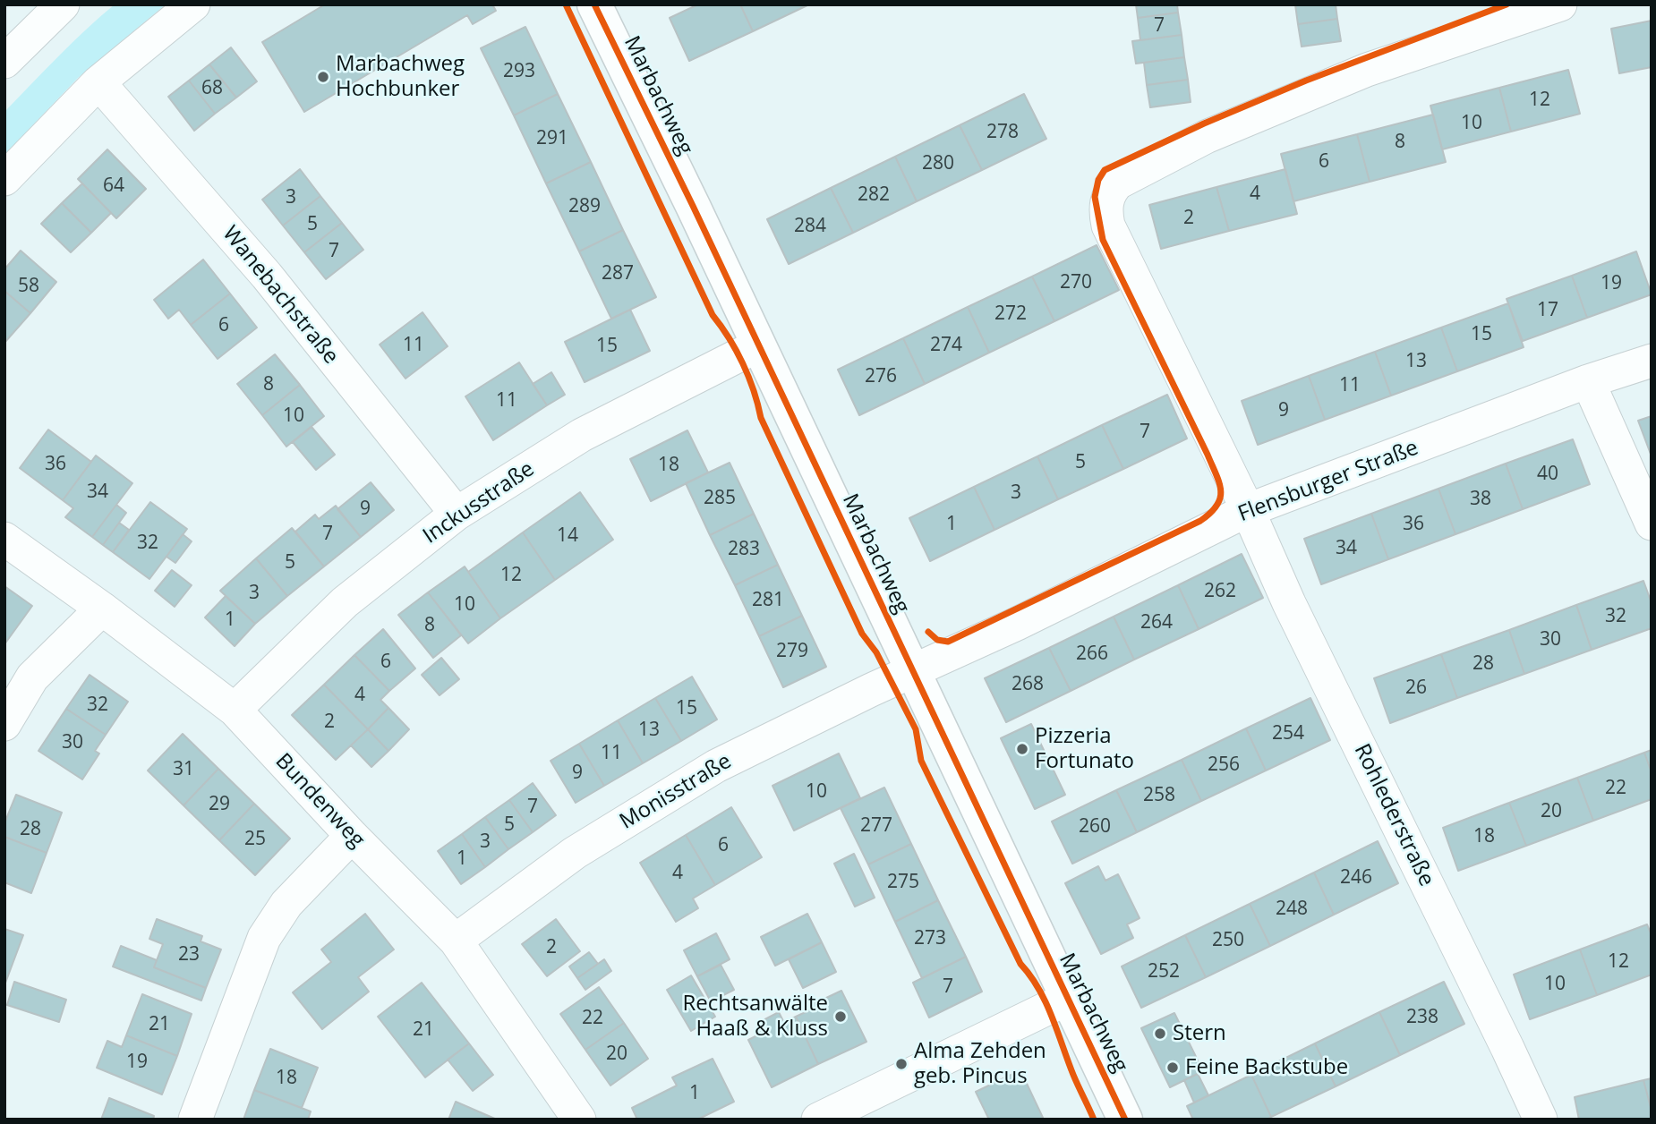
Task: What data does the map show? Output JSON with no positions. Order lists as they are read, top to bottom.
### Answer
{
  "streets": {
    "main road": ["Marbachweg"],
    "street": [
      "Wanebachstraße",
      "Flensburger Straße",
      "Inckusstraße",
      "Monisstraße",
      "Bundenweg",
      "Rohlederstraße"
    ]
  },
  "crossings": [
    ["Marbachweg", "Flensburger Straße"],
    ["Marbachweg", "Inckusstraße"],
    ["Marbachweg", "Monisstraße"],
    ["Wanebachstraße", "Inckusstraße"],
    ["Flensburger Straße", "Monisstraße"],
    ["Flensburger Straße", "Rohlederstraße"],
    ["Inckusstraße", "Bundenweg"],
    ["Monisstraße", "Bundenweg"]
  ],
  "places": [
    "Marbachweg Hochbunker",
    "Pizzeria Fortunato",
    "Rechtsanwälte Haaß & Kluss",
    "Stern",
    "Alma Zehden geb. Pincus",
    "Feine Backstube"
  ],
  "house_numbers": [
    "7",
    "293",
    "68",
    "12",
    "10",
    "278",
    "291",
    "8",
    "6",
    "280",
    "64",
    "4",
    "282",
    "3",
    "289",
    "2",
    "5",
    "284",
    "7",
    "287",
    "270",
    "19",
    "58",
    "17",
    "272",
    "6",
    "15",
    "11",
    "274",
    "15",
    "13",
    "276",
    "8",
    "11",
    "11",
    "9",
    "10",
    "7",
    "5",
    "36",
    "18",
    "40",
    "34",
    "3",
    "285",
    "38",
    "9",
    "1",
    "36",
    "7",
    "14",
    "32",
    "34",
    "283",
    "5",
    "12",
    "262",
    "3",
    "281",
    "10",
    "32",
    "1",
    "264",
    "8",
    "30",
    "279",
    "266",
    "6",
    "28",
    "268",
    "26",
    "4",
    "32",
    "15",
    "2",
    "13",
    "254",
    "30",
    "11",
    "256",
    "31",
    "9",
    "22",
    "10",
    "258",
    "29",
    "7",
    "20",
    "5",
    "277",
    "260",
    "28",
    "18",
    "25",
    "3",
    "6",
    "1",
    "4",
    "246",
    "275",
    "248",
    "273",
    "250",
    "2",
    "23",
    "12",
    "252",
    "10",
    "7",
    "238",
    "22",
    "21",
    "21",
    "20",
    "19",
    "18",
    "1"
  ]
}
